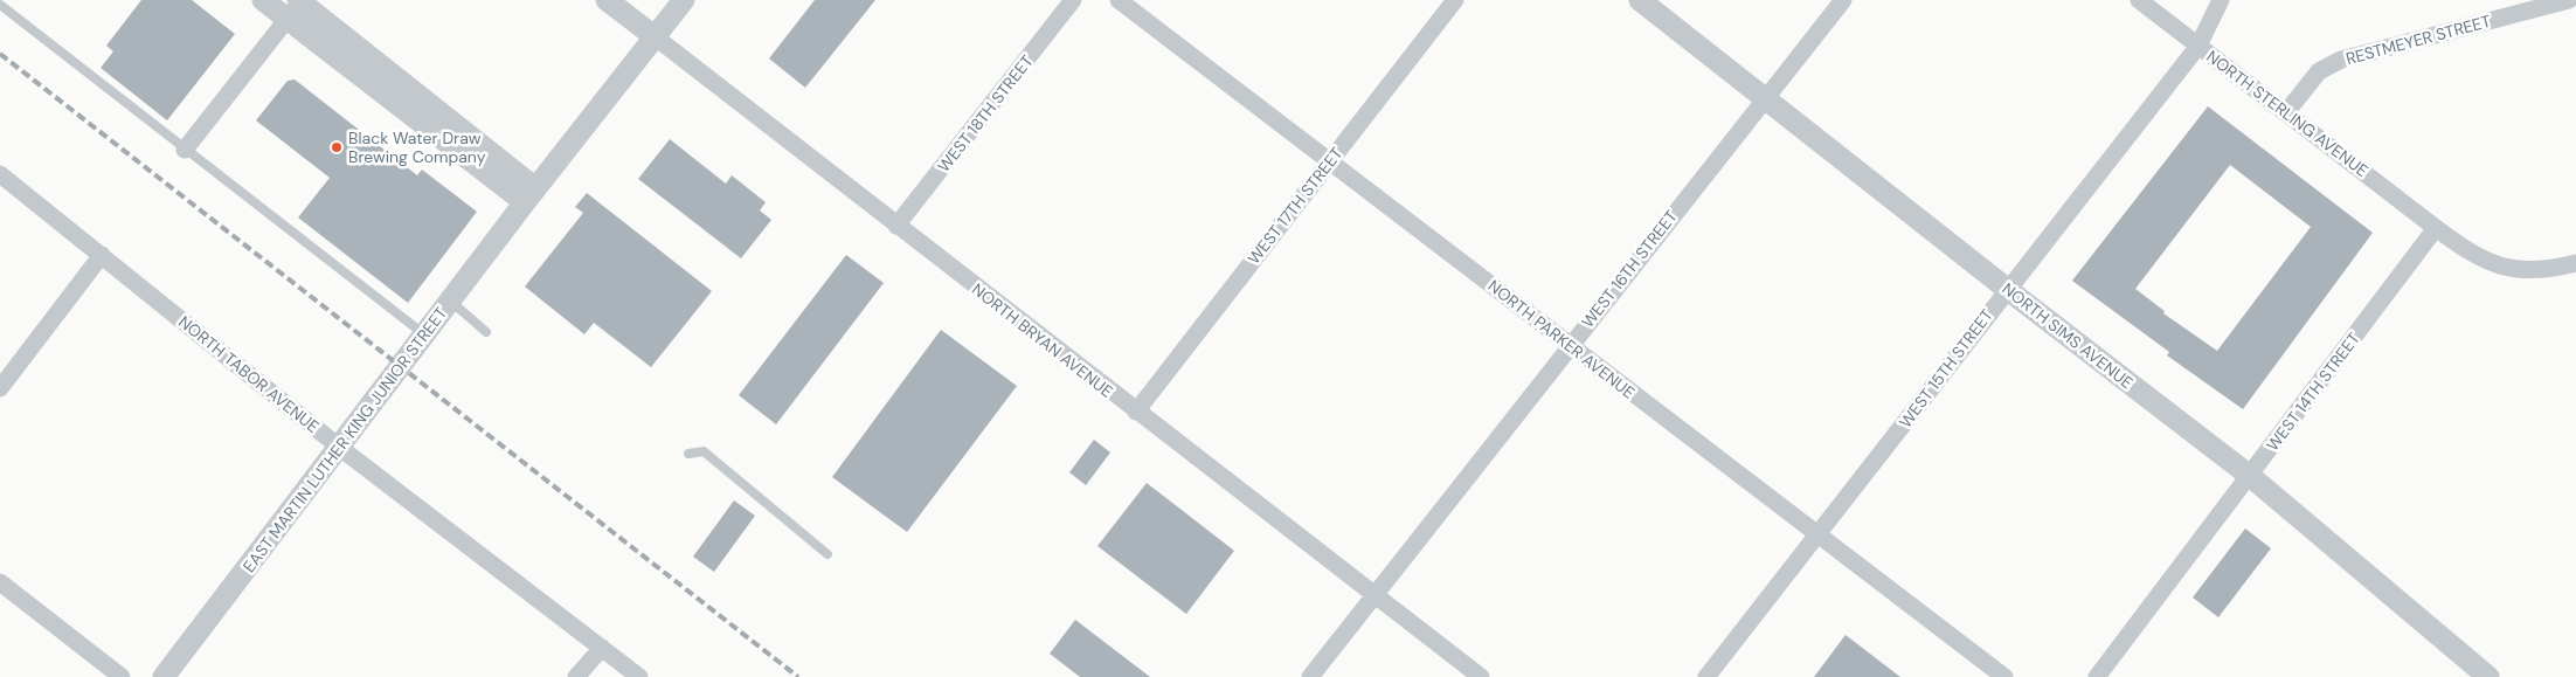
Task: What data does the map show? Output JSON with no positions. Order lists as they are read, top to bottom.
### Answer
{
  "streets": {
    "street": [
      "RESTMEYER STREET",
      "WEST 18TH STREET",
      "NORTH STERLING AVENUE",
      "WEST 17TH STREET",
      "WEST 16TH STREET",
      "NORTH SIMS AVENUE",
      "NORTH PARKER AVENUE",
      "NORTH BRYAN AVENUE",
      "WEST 15TH STREET",
      "NORTH TABOR AVENUE",
      "WEST 14TH STREET",
      "EAST MARTIN LUTHER KING JUNIOR STREET"
    ]
  },
  "crossings": [
    ["RESTMEYER STREET", "NORTH STERLING AVENUE"],
    ["WEST 18TH STREET", "NORTH BRYAN AVENUE"],
    ["NORTH STERLING AVENUE", "WEST 15TH STREET"],
    ["NORTH STERLING AVENUE", "WEST 14TH STREET"],
    ["WEST 17TH STREET", "NORTH PARKER AVENUE"],
    ["WEST 17TH STREET", "NORTH BRYAN AVENUE"],
    ["WEST 16TH STREET", "NORTH SIMS AVENUE"],
    ["WEST 16TH STREET", "NORTH PARKER AVENUE"],
    ["WEST 16TH STREET", "NORTH BRYAN AVENUE"],
    ["NORTH SIMS AVENUE", "WEST 15TH STREET"],
    ["NORTH SIMS AVENUE", "WEST 14TH STREET"],
    ["NORTH PARKER AVENUE", "WEST 15TH STREET"],
    ["NORTH BRYAN AVENUE", "EAST MARTIN LUTHER KING JUNIOR STREET"],
    ["NORTH TABOR AVENUE", "EAST MARTIN LUTHER KING JUNIOR STREET"]
  ],
  "places": ["Black Water Draw Brewing Company"]
}
